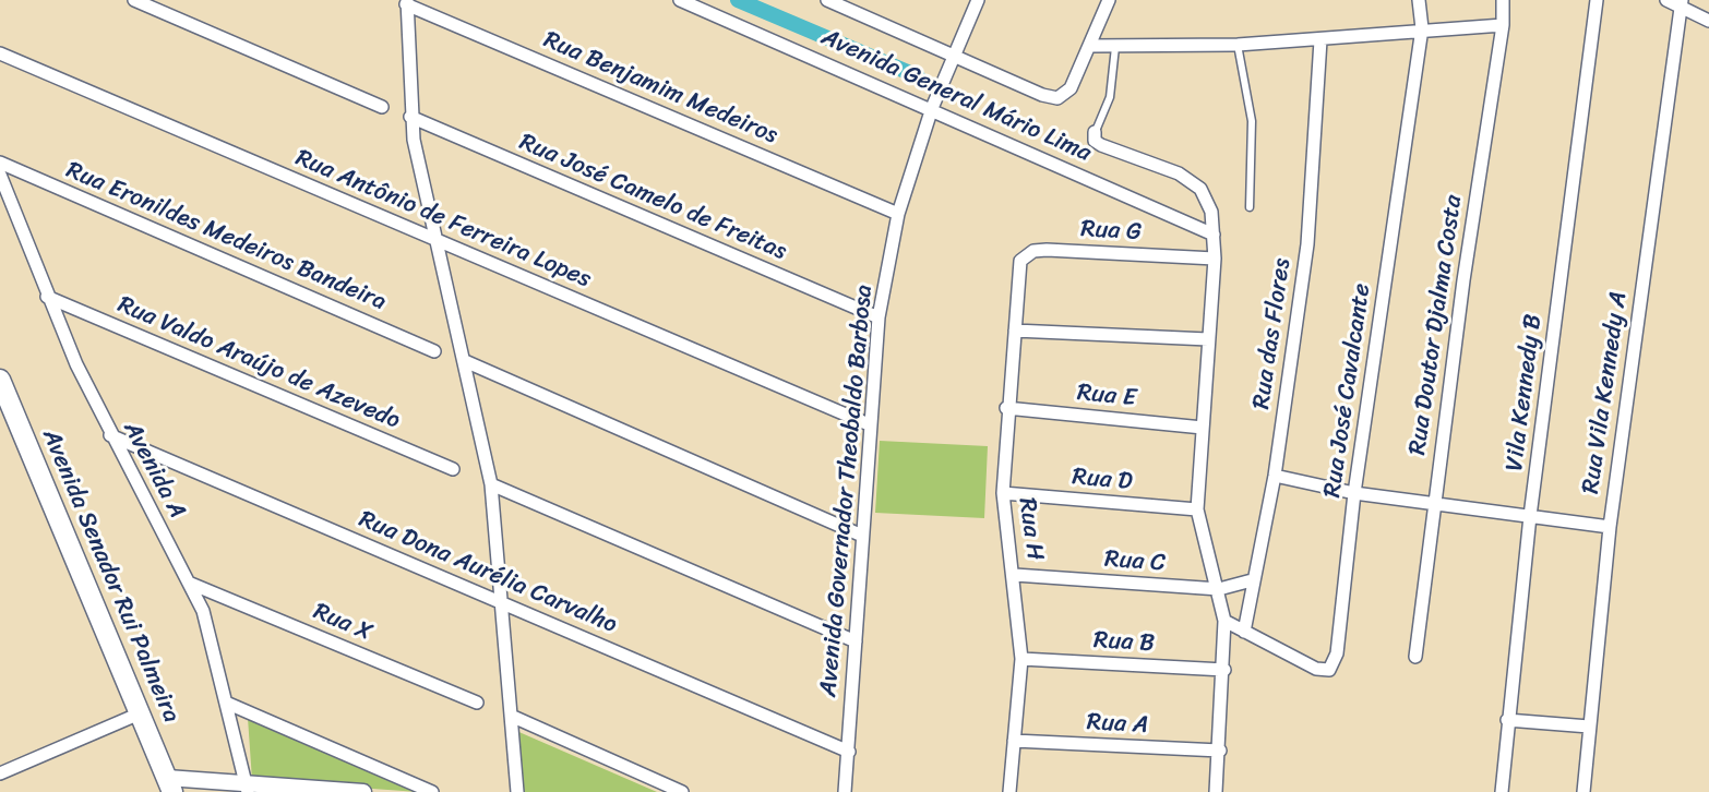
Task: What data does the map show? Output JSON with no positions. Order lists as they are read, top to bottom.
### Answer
{
  "streets": {
    "main road": ["Avenida Senador Rui Palmeira"],
    "street": [
      "Rua Benjamim Medeiros",
      "Avenida General Mário Lima",
      "Rua José Camelo de Freitas",
      "Rua Antônio de Ferreira Lopes",
      "Rua G",
      "Rua Eronildes Medeiros Bandeira",
      "Rua Doutor Djalma Costa",
      "Rua das Flores",
      "Rua Valdo Araújo de Azevedo",
      "Rua José Cavalcante",
      "Vila Kennedy B",
      "Rua Vila Kennedy A",
      "Rua E",
      "Avenida A",
      "Rua D",
      "Avenida Governador Theobaldo Barbosa",
      "Rua H",
      "Rua C",
      "Rua Dona Aurélia Carvalho",
      "Rua X",
      "Rua B",
      "Rua A"
    ]
  },
  "crossings": [
    ["Rua Benjamim Medeiros", "Avenida Governador Theobaldo Barbosa"],
    ["Avenida General Mário Lima", "Avenida Governador Theobaldo Barbosa"],
    ["Rua José Camelo de Freitas", "Avenida Governador Theobaldo Barbosa"],
    ["Rua Antônio de Ferreira Lopes", "Avenida Governador Theobaldo Barbosa"],
    ["Rua G", "Rua H"],
    ["Rua das Flores", "Rua José Cavalcante"],
    ["Rua das Flores", "Rua C"],
    ["Rua Valdo Araújo de Azevedo", "Avenida A"],
    ["Rua E", "Rua H"],
    ["Avenida A", "Rua Dona Aurélia Carvalho"],
    ["Avenida A", "Rua X"],
    ["Rua D", "Rua H"],
    ["Avenida Governador Theobaldo Barbosa", "Rua Dona Aurélia Carvalho"],
    ["Rua H", "Rua C"],
    ["Rua H", "Rua B"],
    ["Rua H", "Rua A"]
  ]
}
